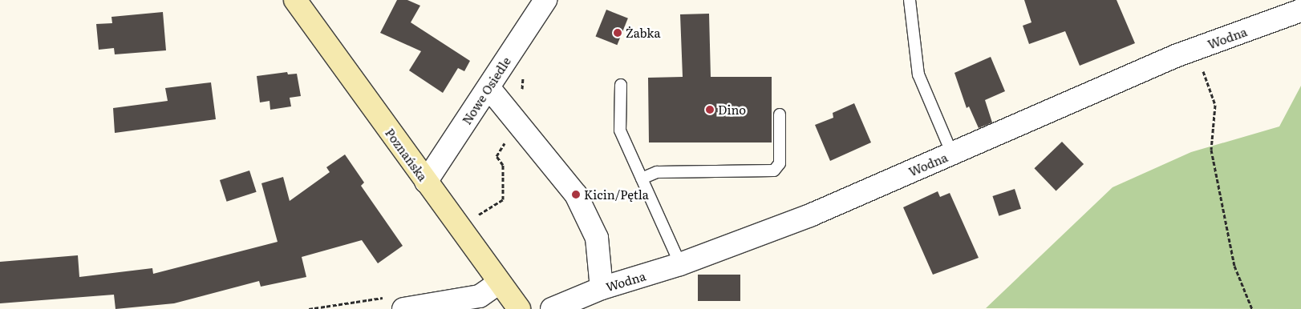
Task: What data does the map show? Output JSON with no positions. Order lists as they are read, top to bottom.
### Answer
{
  "streets": {
    "street": ["Wodna", "Nowe Osiedle", "Poznańska"]
  },
  "crossings": [
    ["Nowe Osiedle", "Poznańska"]
  ],
  "places": ["Żabka", "Dino", "Kicin/Pętla"]
}
